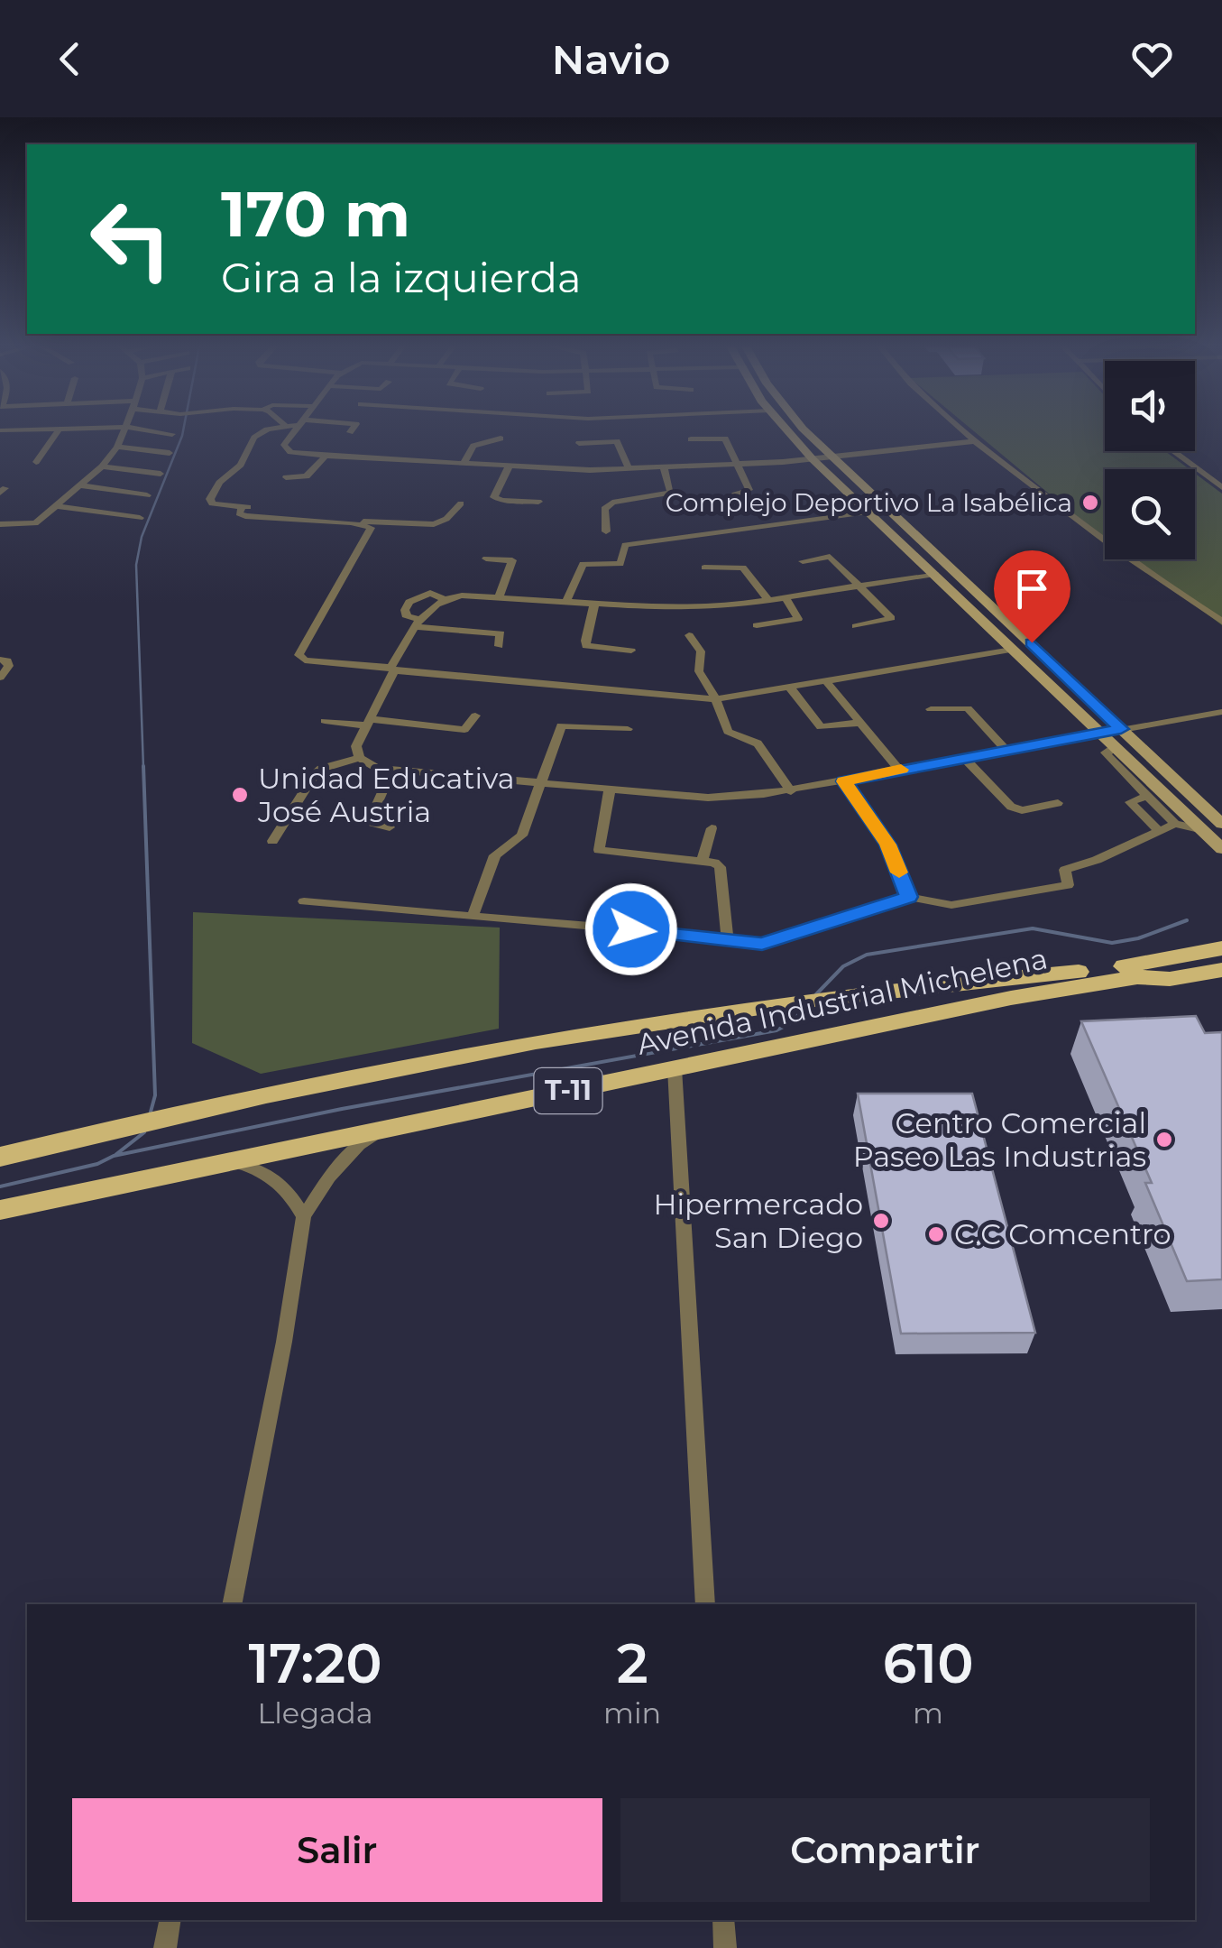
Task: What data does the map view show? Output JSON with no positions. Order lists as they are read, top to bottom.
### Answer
{
  "streets": {
    "main road": ["Avenida Industrial Michelena", "T-11"]
  },
  "places": [
    "Complejo Deportivo La Isabélica",
    "Unidad Educativa José Austria",
    "Centro Comercial Paseo Las Industrias",
    "Hipermercado San Diego",
    "C.C Comcentro"
  ],
  "page": {
    "header": "Navio",
    "turn": ["170 m", "Gira a la izquierda"],
    "eta": [
      "17:20",
      "Llegada",
      "2",
      "min",
      "610",
      "m"
    ],
    "buttons": ["Salir", "Compartir"]
  }
}
